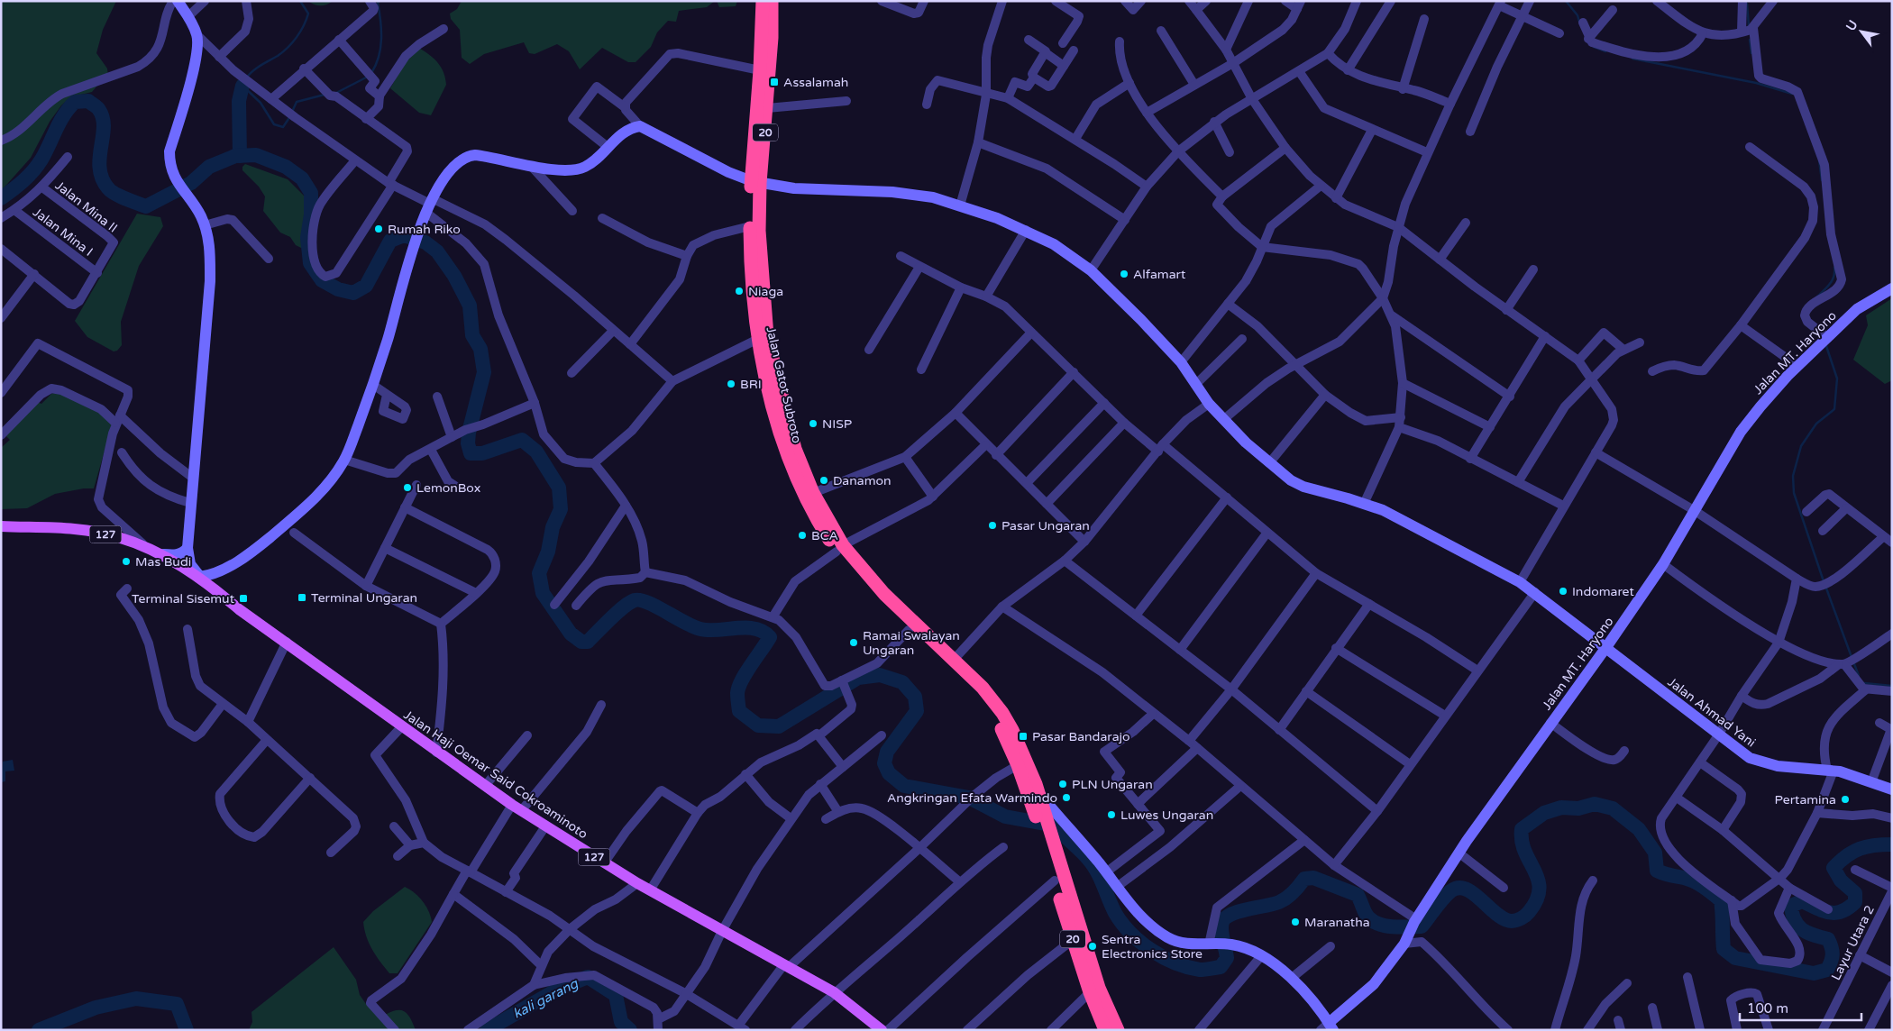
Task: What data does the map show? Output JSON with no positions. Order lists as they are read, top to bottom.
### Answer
{
  "streets": {
    "highway": ["20", "Jalan Gatot Subroto"],
    "main road": ["127", "Jalan Haji Oemar Said Cokroaminoto"],
    "street": [
      "Jalan Mina II",
      "Jalan Mina I",
      "Jalan MT. Haryono",
      "Jalan Ahmad Yani",
      "Layur Utara 2"
    ]
  },
  "crossings": [
    ["Jalan Mina II", "Jalan Mina I"],
    ["Jalan MT. Haryono", "Jalan Ahmad Yani"],
    ["Jalan Gatot Subroto", "Jalan Ahmad Yani"],
    ["127", "Jalan Haji Oemar Said Cokroaminoto"]
  ],
  "water": ["kali garang"],
  "places": {
    "transit": [
      "Assalamah",
      "Terminal Ungaran",
      "Terminal Sisemut",
      "Pasar Bandarajo"
    ],
    "other": [
      "Rumah Riko",
      "Alfamart",
      "Niaga",
      "BRI",
      "NISP",
      "Danamon",
      "LemonBox",
      "Pasar Ungaran",
      "BCA",
      "Mas Budi",
      "Indomaret",
      "Ramai Swalayan Ungaran",
      "PLN Ungaran",
      "Angkringan Efata Warmindo",
      "Pertamina",
      "Luwes Ungaran",
      "Maranatha",
      "Sentra Electronics Store"
    ]
  },
  "scale_bar": "100 m",
  "north": "top left"
}
